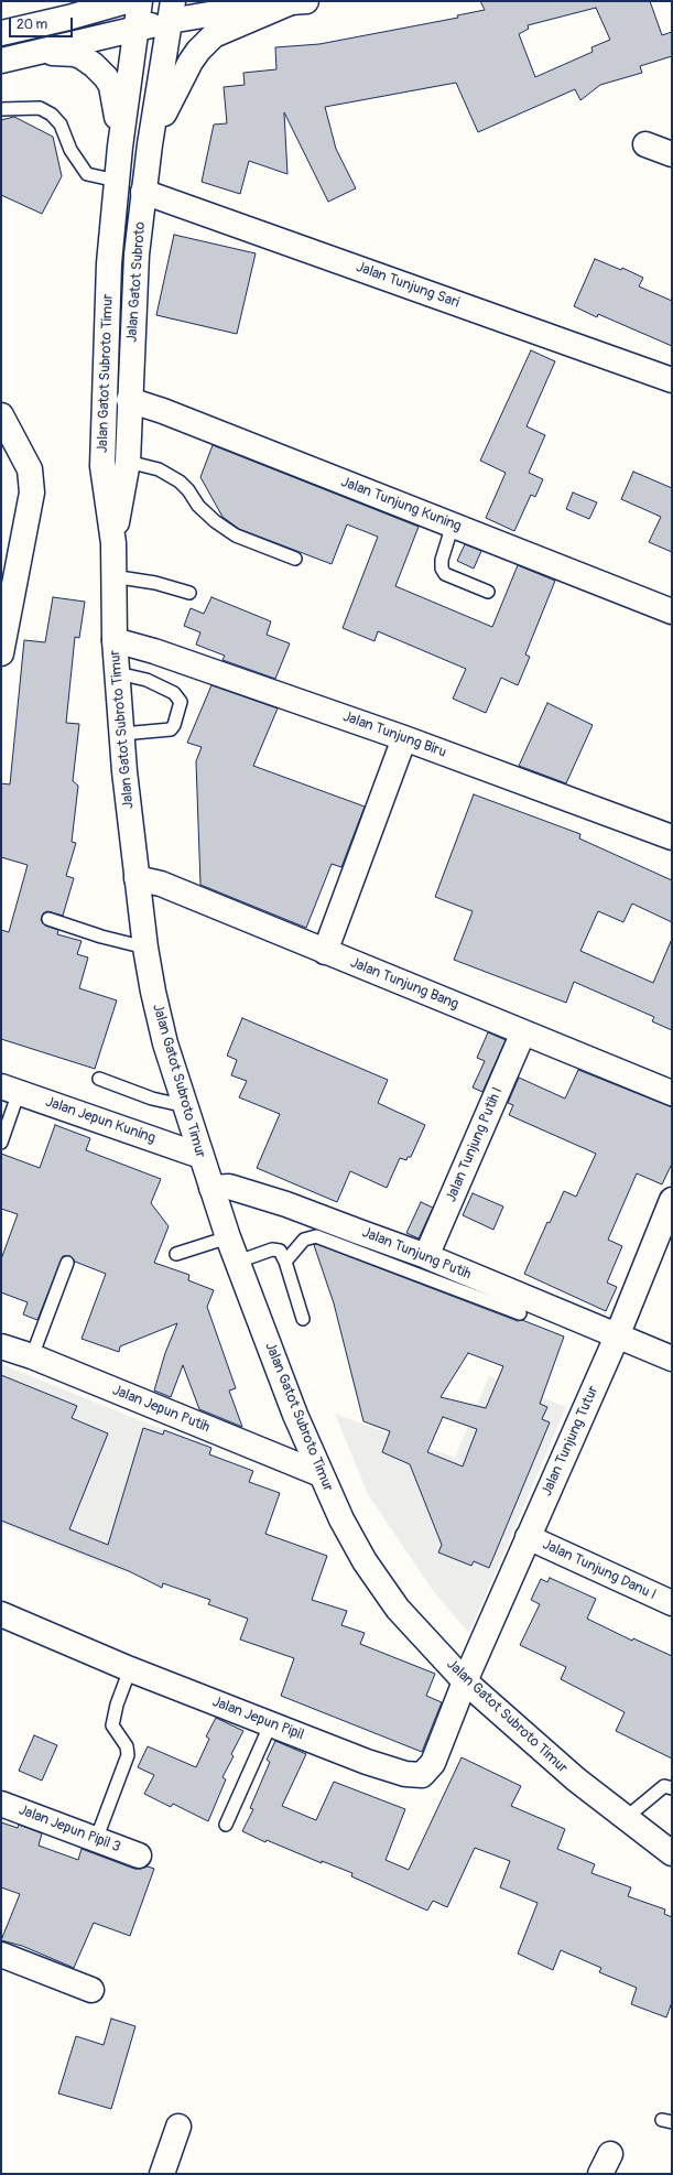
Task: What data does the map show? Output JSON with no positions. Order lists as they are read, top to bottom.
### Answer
{
  "streets": {
    "main road": [
      "Jalan Gatot Subroto",
      "Jalan Tunjung Sari",
      "Jalan Gatot Subroto Timur",
      "Jalan Tunjung Kuning",
      "Jalan Tunjung Biru",
      "Jalan Tunjung Bang",
      "Jalan Jepun Kuning",
      "Jalan Tunjung Putih I",
      "Jalan Tunjung Putih",
      "Jalan Jepun Putih",
      "Jalan Tunjung Tutur",
      "Jalan Tunjung Danu I",
      "Jalan Jepun Pipil",
      "Jalan Jepun Pipil 3"
    ]
  },
  "crossings": [
    ["Jalan Gatot Subroto", "Jalan Tunjung Sari"],
    ["Jalan Gatot Subroto", "Jalan Gatot Subroto Timur"],
    ["Jalan Gatot Subroto", "Jalan Tunjung Kuning"],
    ["Jalan Gatot Subroto Timur", "Jalan Tunjung Biru"],
    ["Jalan Gatot Subroto Timur", "Jalan Tunjung Bang"],
    ["Jalan Gatot Subroto Timur", "Jalan Jepun Kuning"],
    ["Jalan Gatot Subroto Timur", "Jalan Tunjung Putih"],
    ["Jalan Gatot Subroto Timur", "Jalan Jepun Putih"],
    ["Jalan Gatot Subroto Timur", "Jalan Tunjung Tutur"],
    ["Jalan Gatot Subroto Timur", "Jalan Jepun Pipil"],
    ["Jalan Tunjung Bang", "Jalan Tunjung Putih I"],
    ["Jalan Tunjung Putih I", "Jalan Tunjung Putih"],
    ["Jalan Tunjung Putih", "Jalan Tunjung Tutur"],
    ["Jalan Tunjung Tutur", "Jalan Tunjung Danu I"],
    ["Jalan Tunjung Tutur", "Jalan Jepun Pipil"]
  ],
  "scale_bar": "20 m"
}
